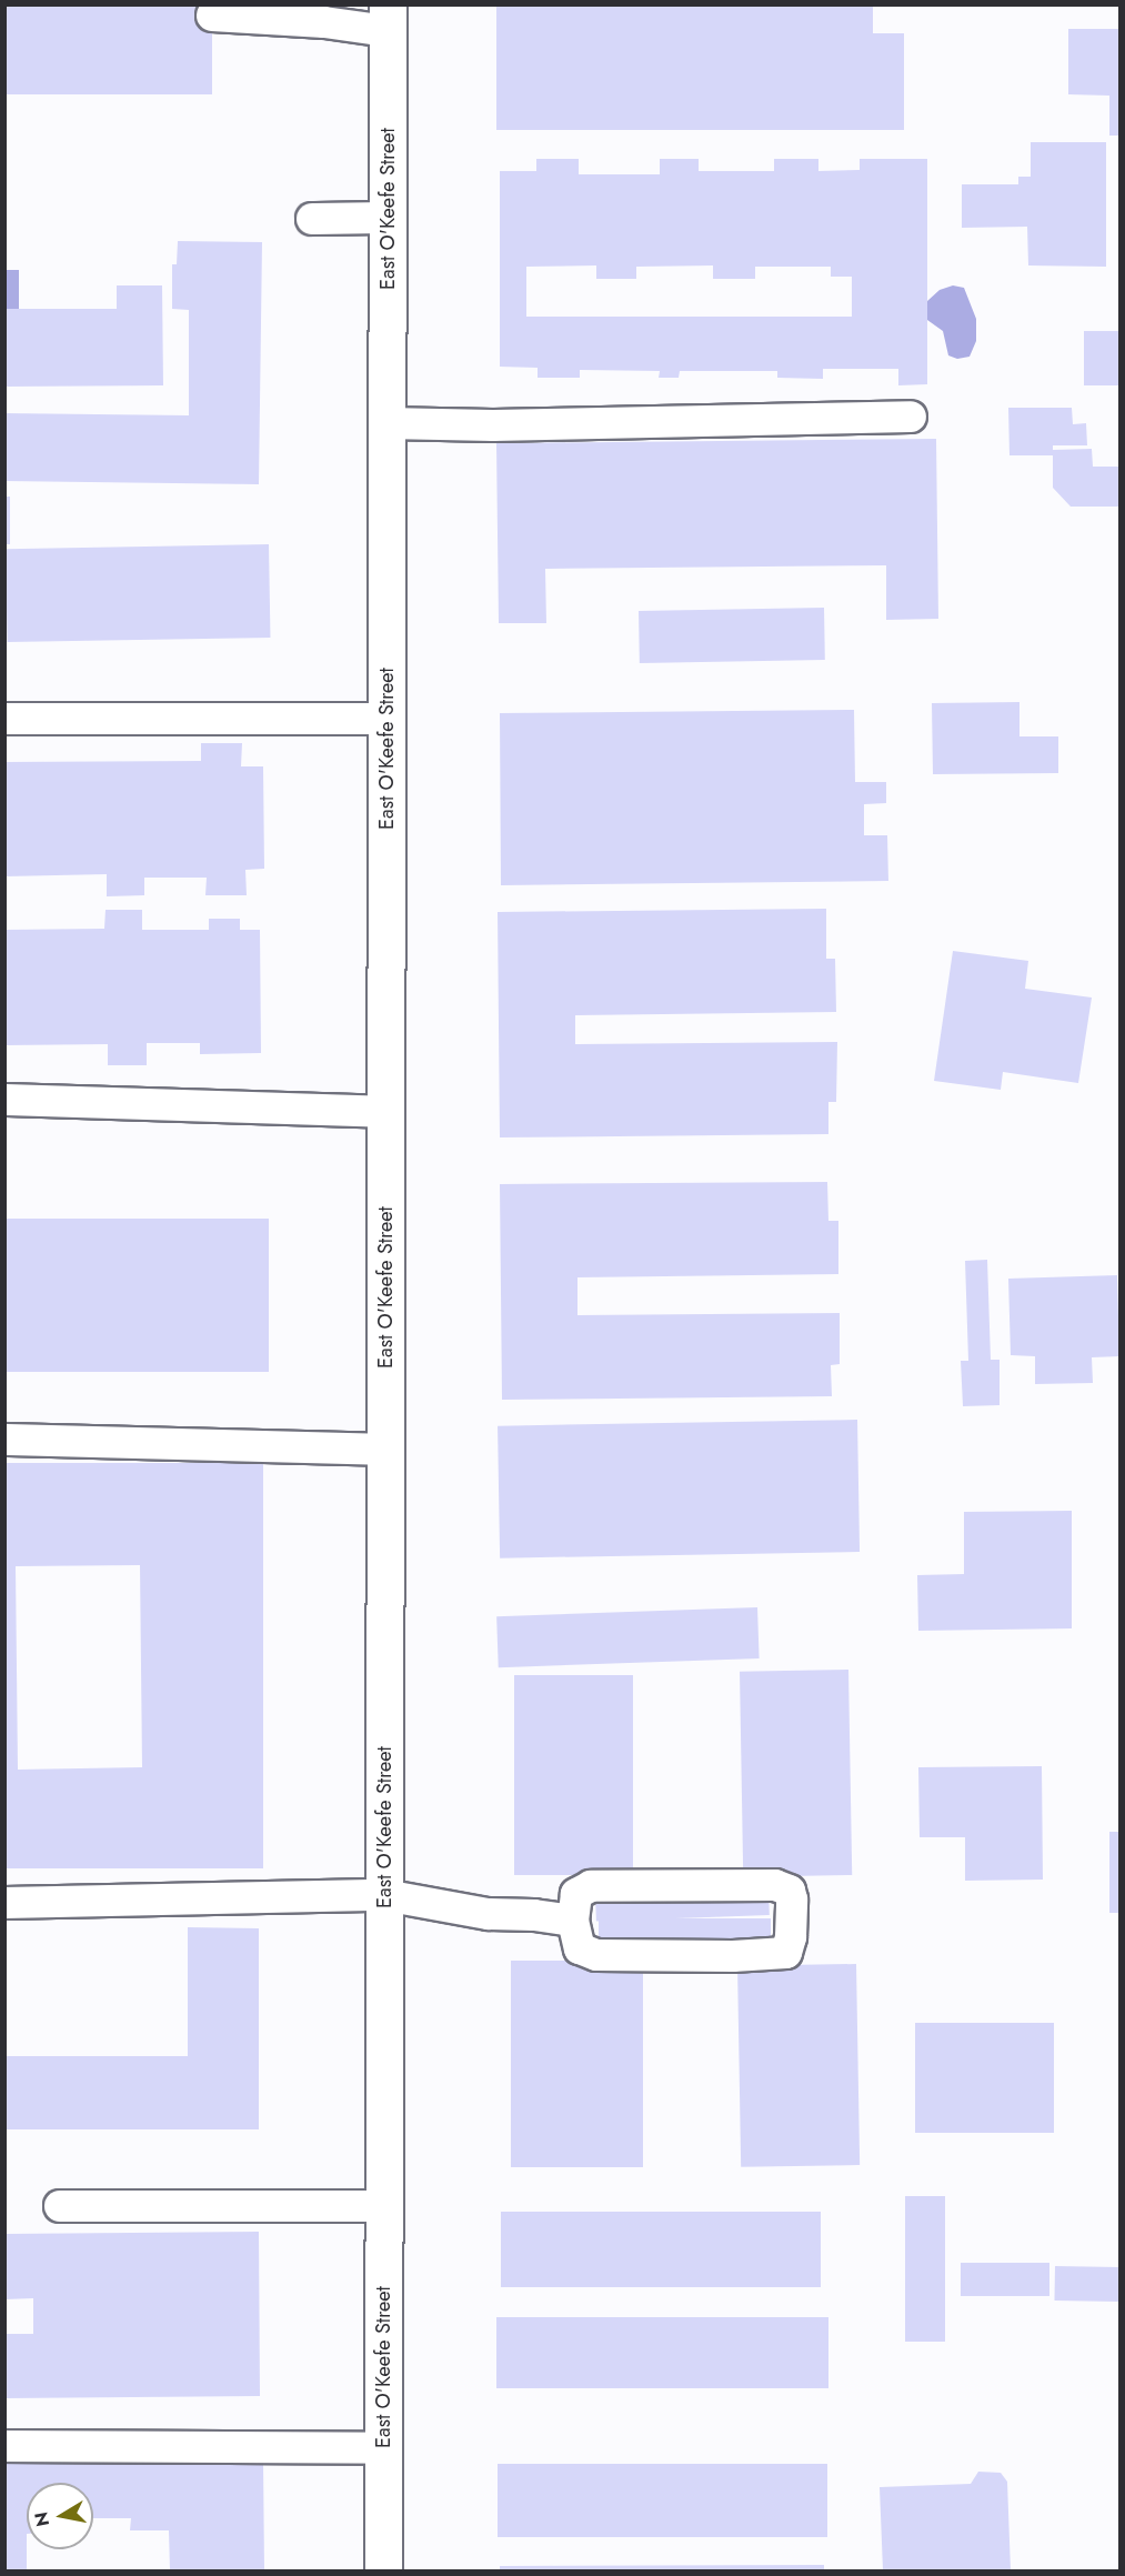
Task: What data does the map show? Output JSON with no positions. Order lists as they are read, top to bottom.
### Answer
{
  "streets": {
    "street": ["East O'Keefe Street"]
  },
  "north": "left"
}
